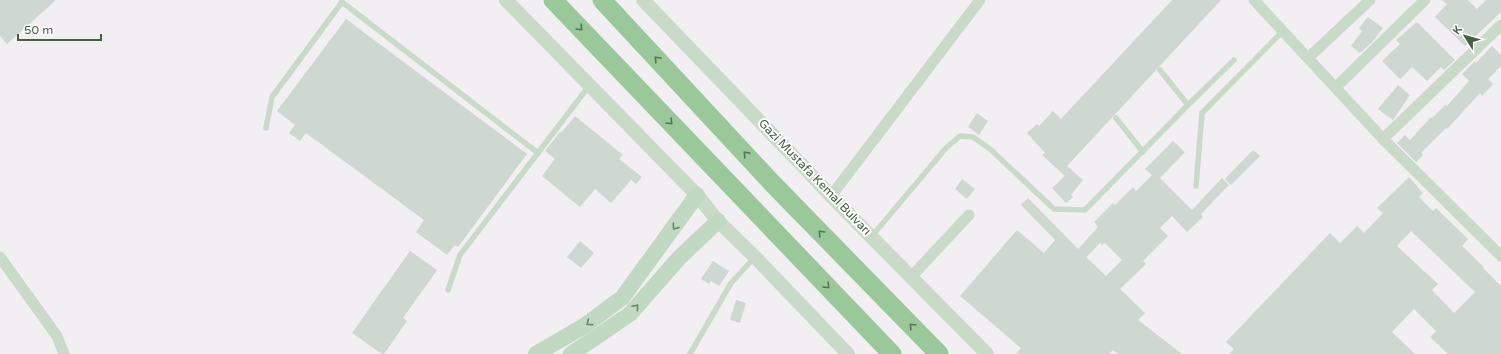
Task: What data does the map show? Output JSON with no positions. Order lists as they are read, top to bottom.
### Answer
{
  "streets": {
    "street": ["Gazi Mustafa Kemal Bulvarı"]
  },
  "scale_bar": "50 m",
  "north": "top left"
}
